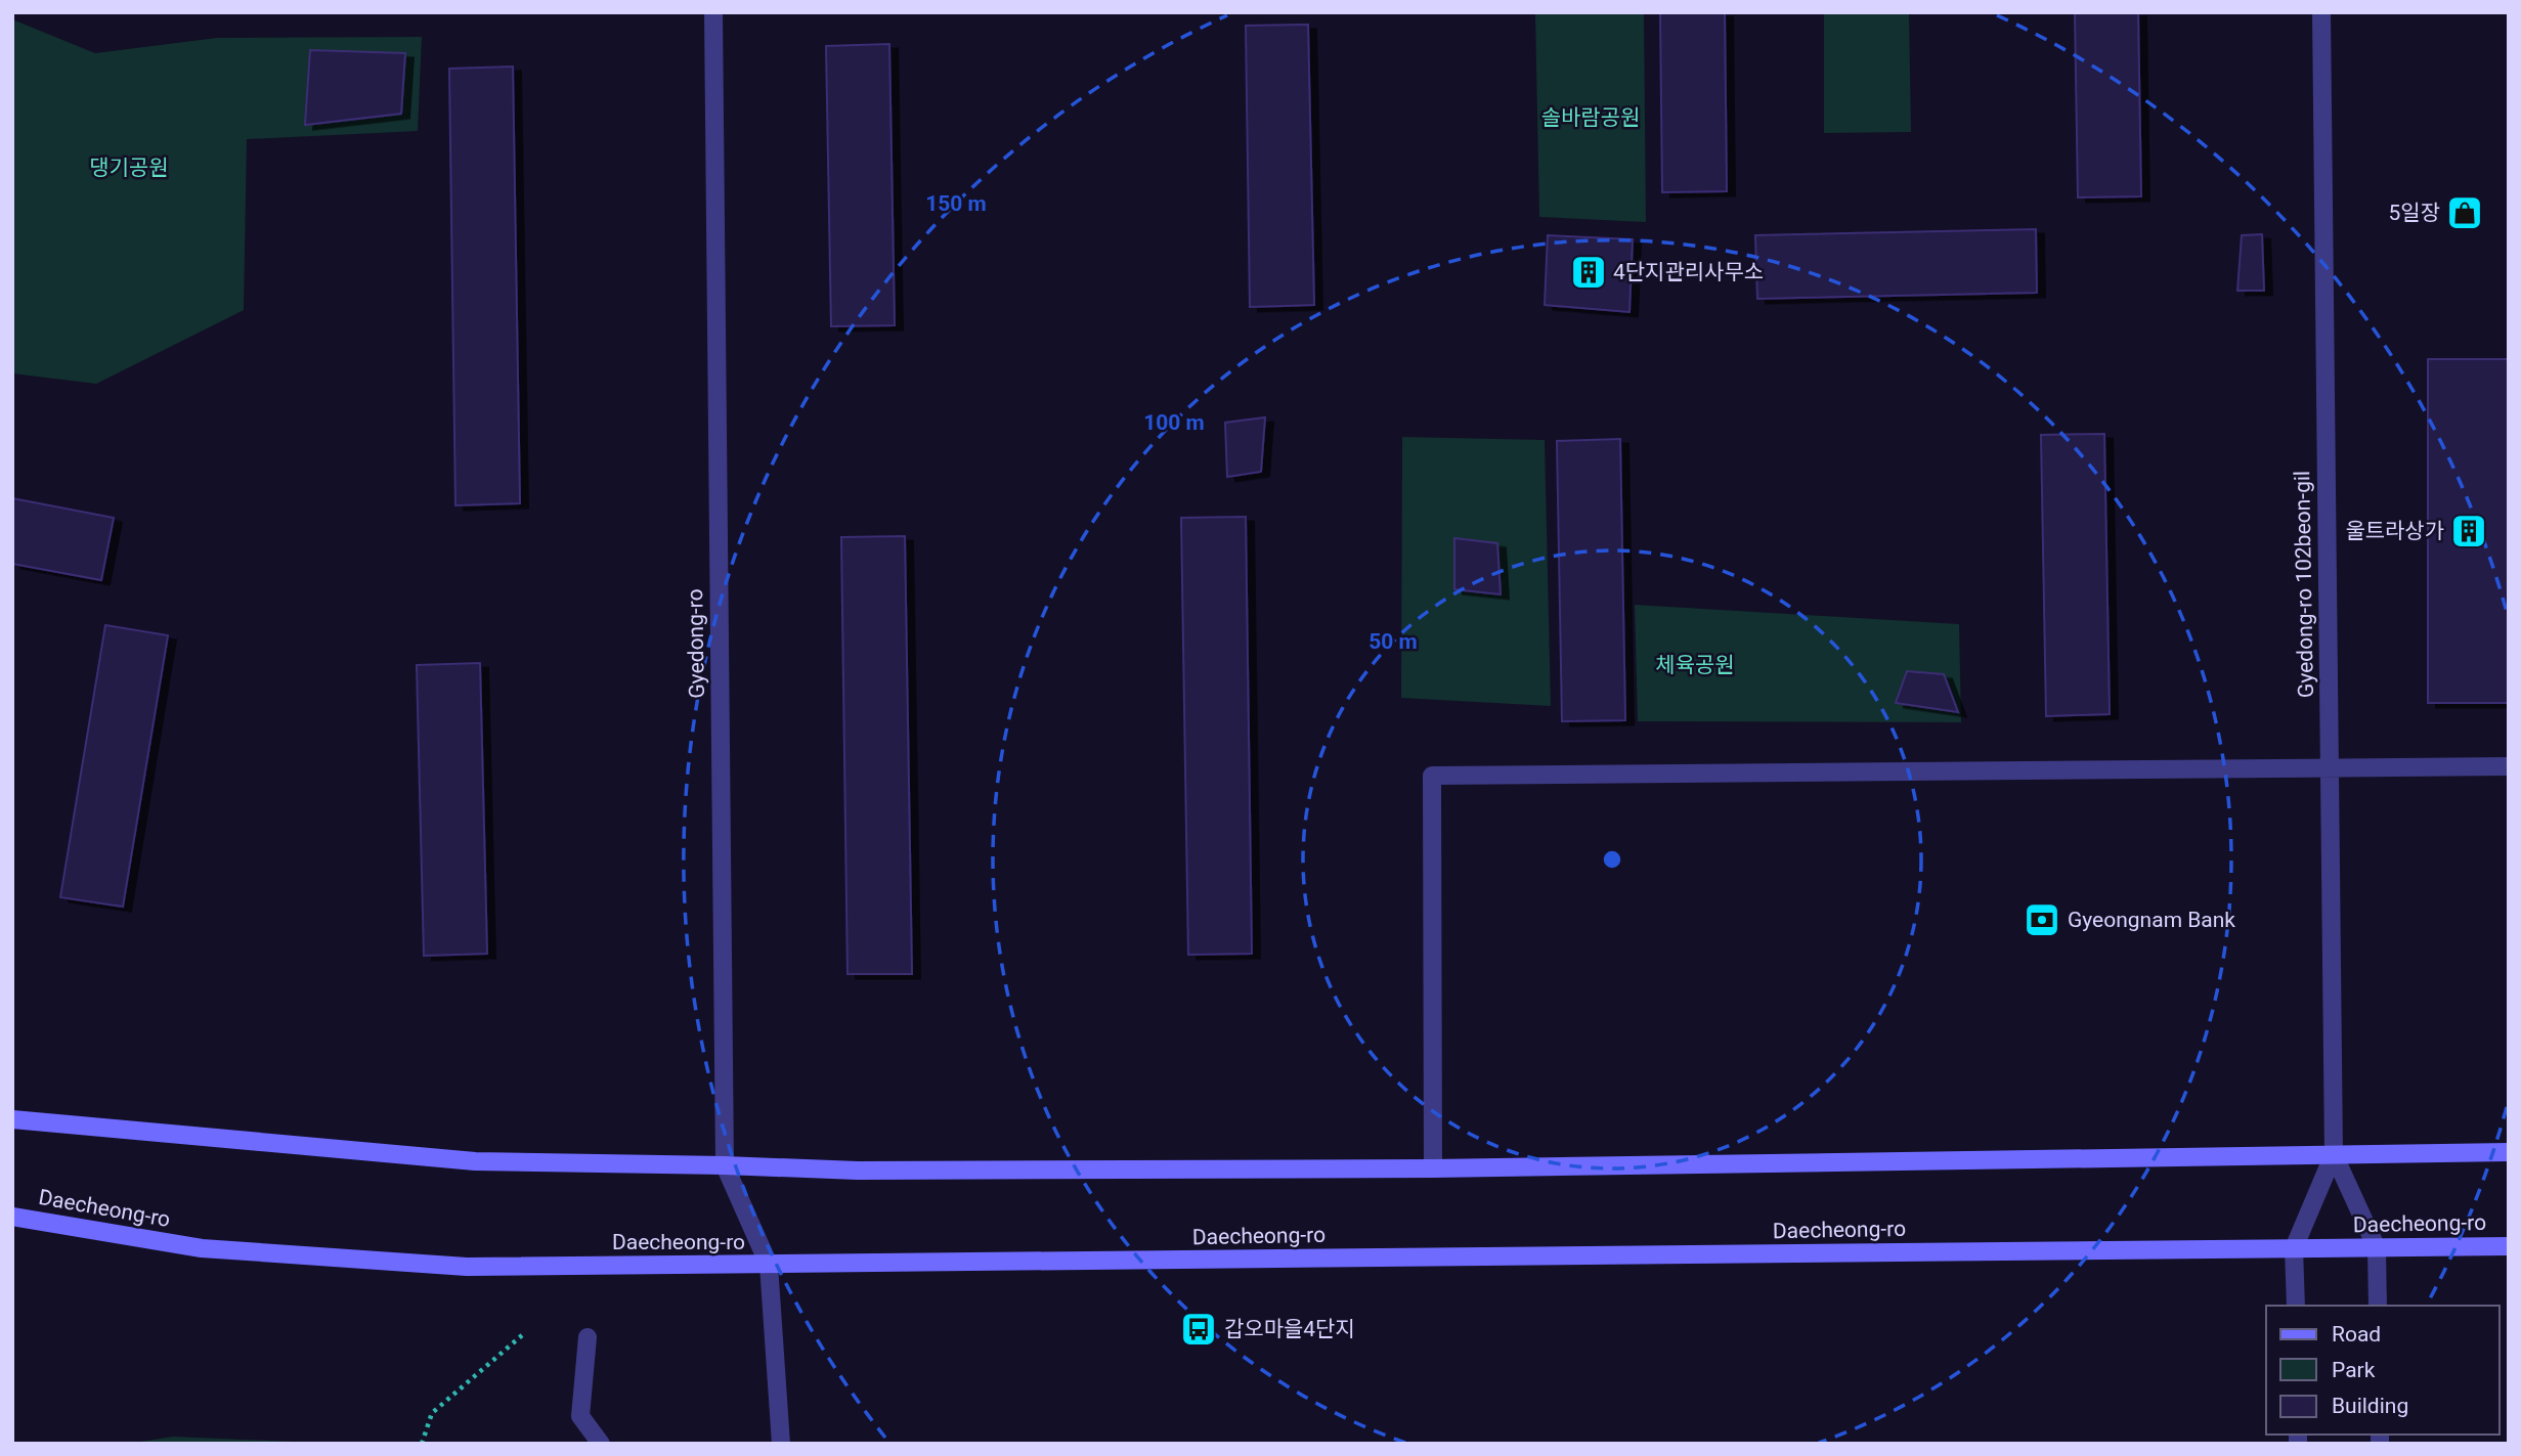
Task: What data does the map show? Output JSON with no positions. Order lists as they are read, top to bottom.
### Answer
{
  "streets": {
    "main road": ["Daecheong-ro"],
    "street": ["Gyedong-ro 102beon-gil", "Gyedong-ro"]
  },
  "crossings": [
    ["Gyedong-ro", "Daecheong-ro"]
  ],
  "parks": ["솔바람공원", "댕기공원", "체육공원"],
  "places": {
    "shop": ["5일장"],
    "building": ["4단지관리사무소", "울트라상가"],
    "bank": ["Gyeongnam Bank"],
    "bus stop": ["갑오마을4단지"]
  },
  "legend": ["Road", "Park", "Building"],
  "rings": ["150 m", "100 m", "50 m"]
}
